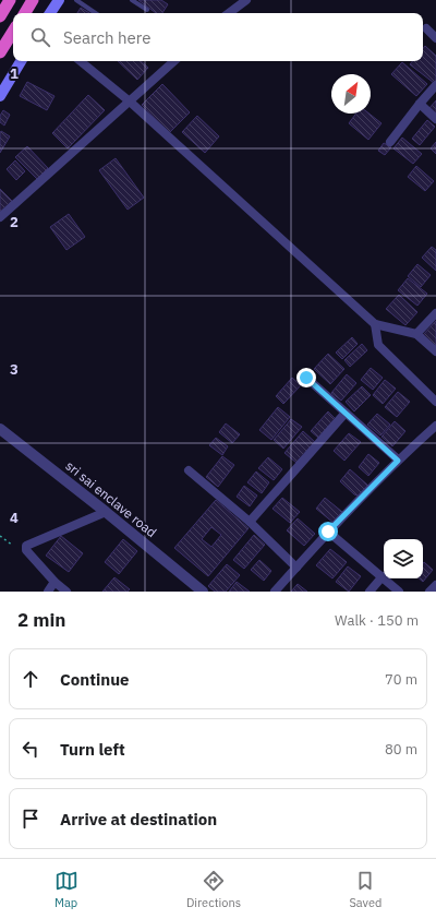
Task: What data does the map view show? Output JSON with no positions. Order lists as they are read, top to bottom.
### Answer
{
  "streets": {
    "street": ["sri sai enclave road"]
  },
  "north": "top right",
  "page": {
    "search": "Search here",
    "heading": ["2 min", "Walk · 150 m"],
    "list": [
      ["Continue", "70 m"],
      ["Turn left", "80 m"],
      "Arrive at destination"
    ],
    "nav": ["Map", "Directions", "Saved"]
  },
  "grid": {
    "rows": [
      "1",
      "2",
      "3",
      "4"
    ]
  }
}
